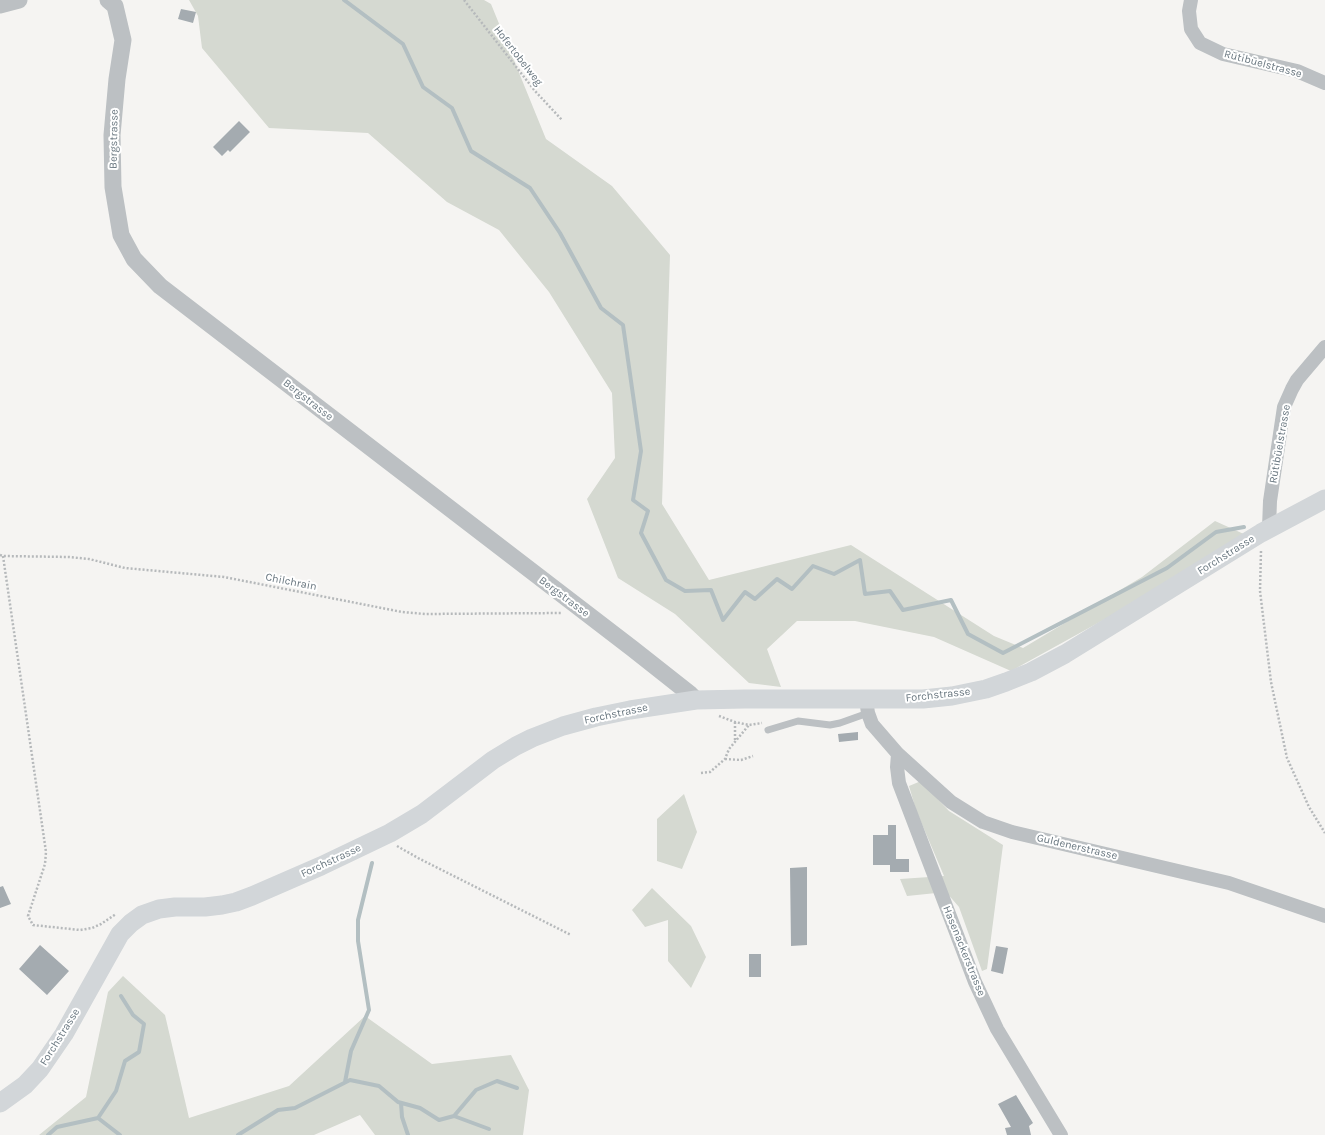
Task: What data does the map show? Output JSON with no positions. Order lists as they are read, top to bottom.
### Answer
{
  "streets": {
    "main road": ["Forchstrasse"],
    "street": [
      "Rütibüelstrasse",
      "Bergstrasse",
      "Guldenerstrasse",
      "Hasenackerstrasse"
    ],
    "path": ["Hofertobelweg", "Chilchrain"]
  },
  "crossings": [
    ["Rütibüelstrasse", "Forchstrasse"],
    ["Bergstrasse", "Forchstrasse"],
    ["Bergstrasse", "Chilchrain"],
    ["Forchstrasse", "Guldenerstrasse"],
    ["Guldenerstrasse", "Hasenackerstrasse"]
  ]
}
